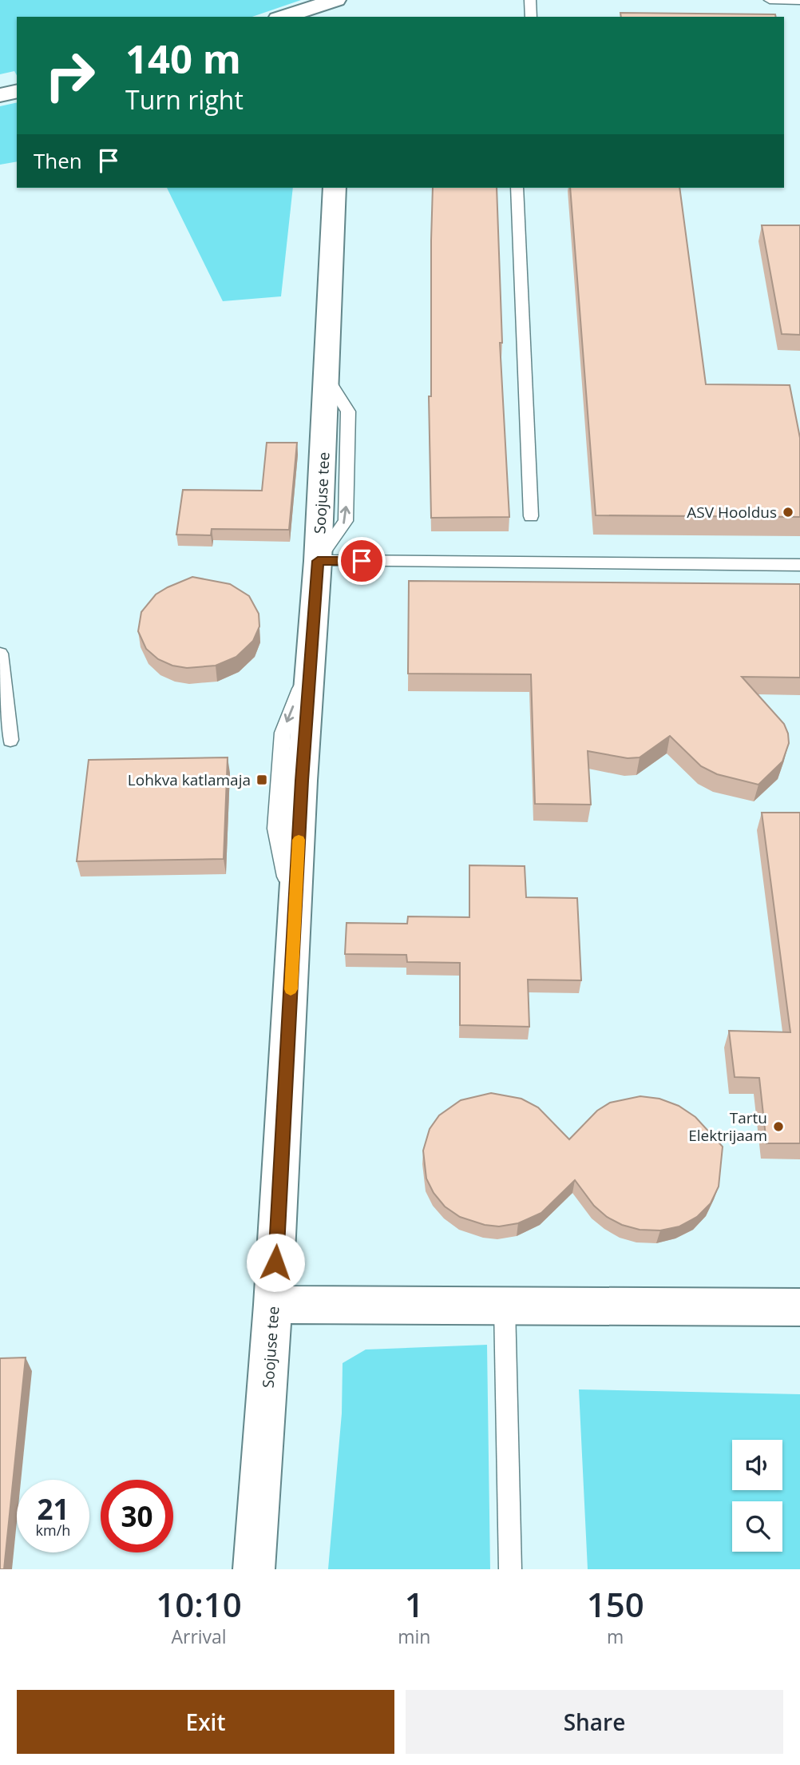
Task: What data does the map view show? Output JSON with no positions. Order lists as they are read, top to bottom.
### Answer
{
  "streets": {
    "street": ["Soojuse tee"]
  },
  "places": {
    "other": ["ASV Hooldus", "Tartu Elektrijaam"],
    "transit": ["Lohkva katlamaja"]
  },
  "page": {
    "turn": ["140 m", "Turn right"],
    "then": "Then",
    "speed": "21 km/h",
    "limit": "30",
    "eta": [
      "10:10",
      "Arrival",
      "1",
      "min",
      "150",
      "m"
    ],
    "buttons": ["Exit", "Share"]
  }
}
